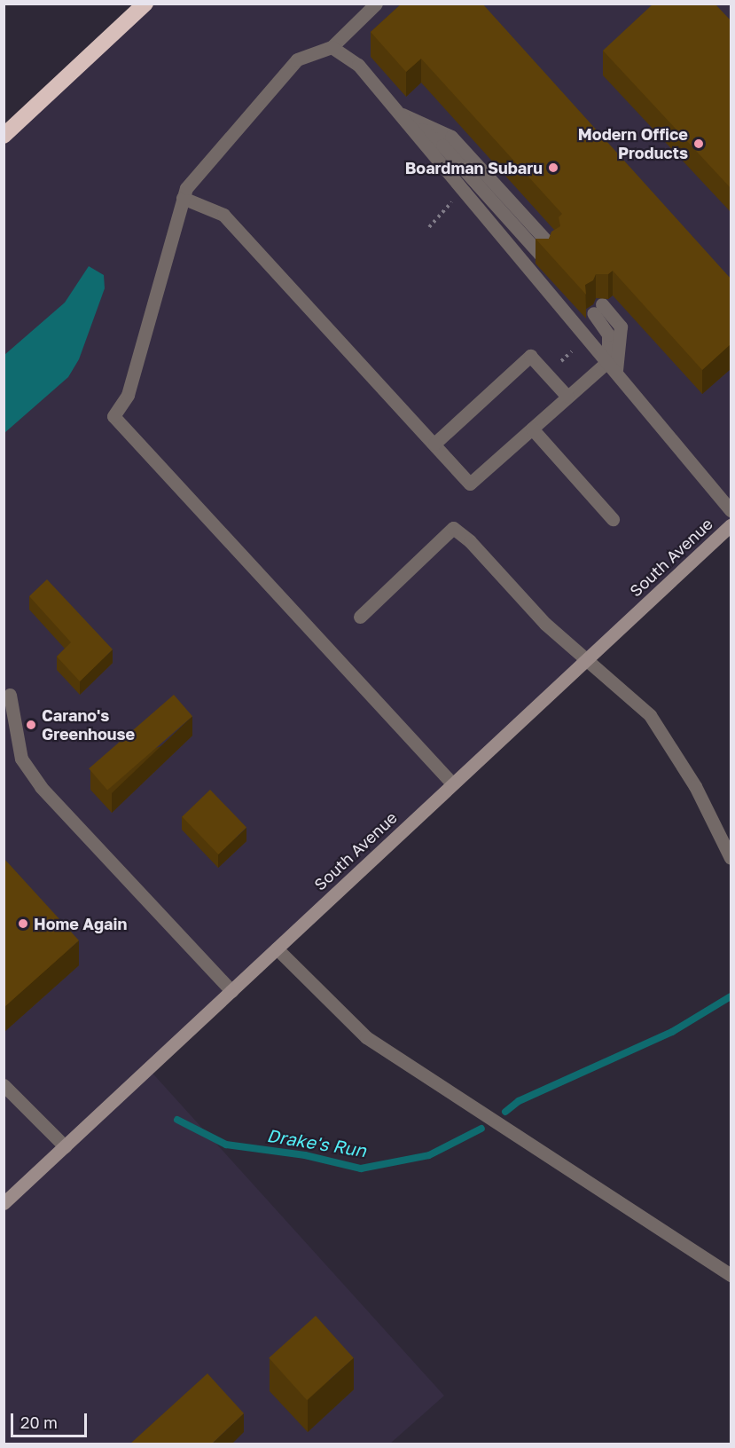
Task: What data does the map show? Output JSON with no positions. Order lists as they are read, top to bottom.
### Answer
{
  "streets": {
    "main road": ["South Avenue"]
  },
  "water": ["Drake's Run"],
  "places": [
    "Modern Office Products",
    "Boardman Subaru",
    "Carano's Greenhouse",
    "Home Again"
  ],
  "scale_bar": "20 m"
}
